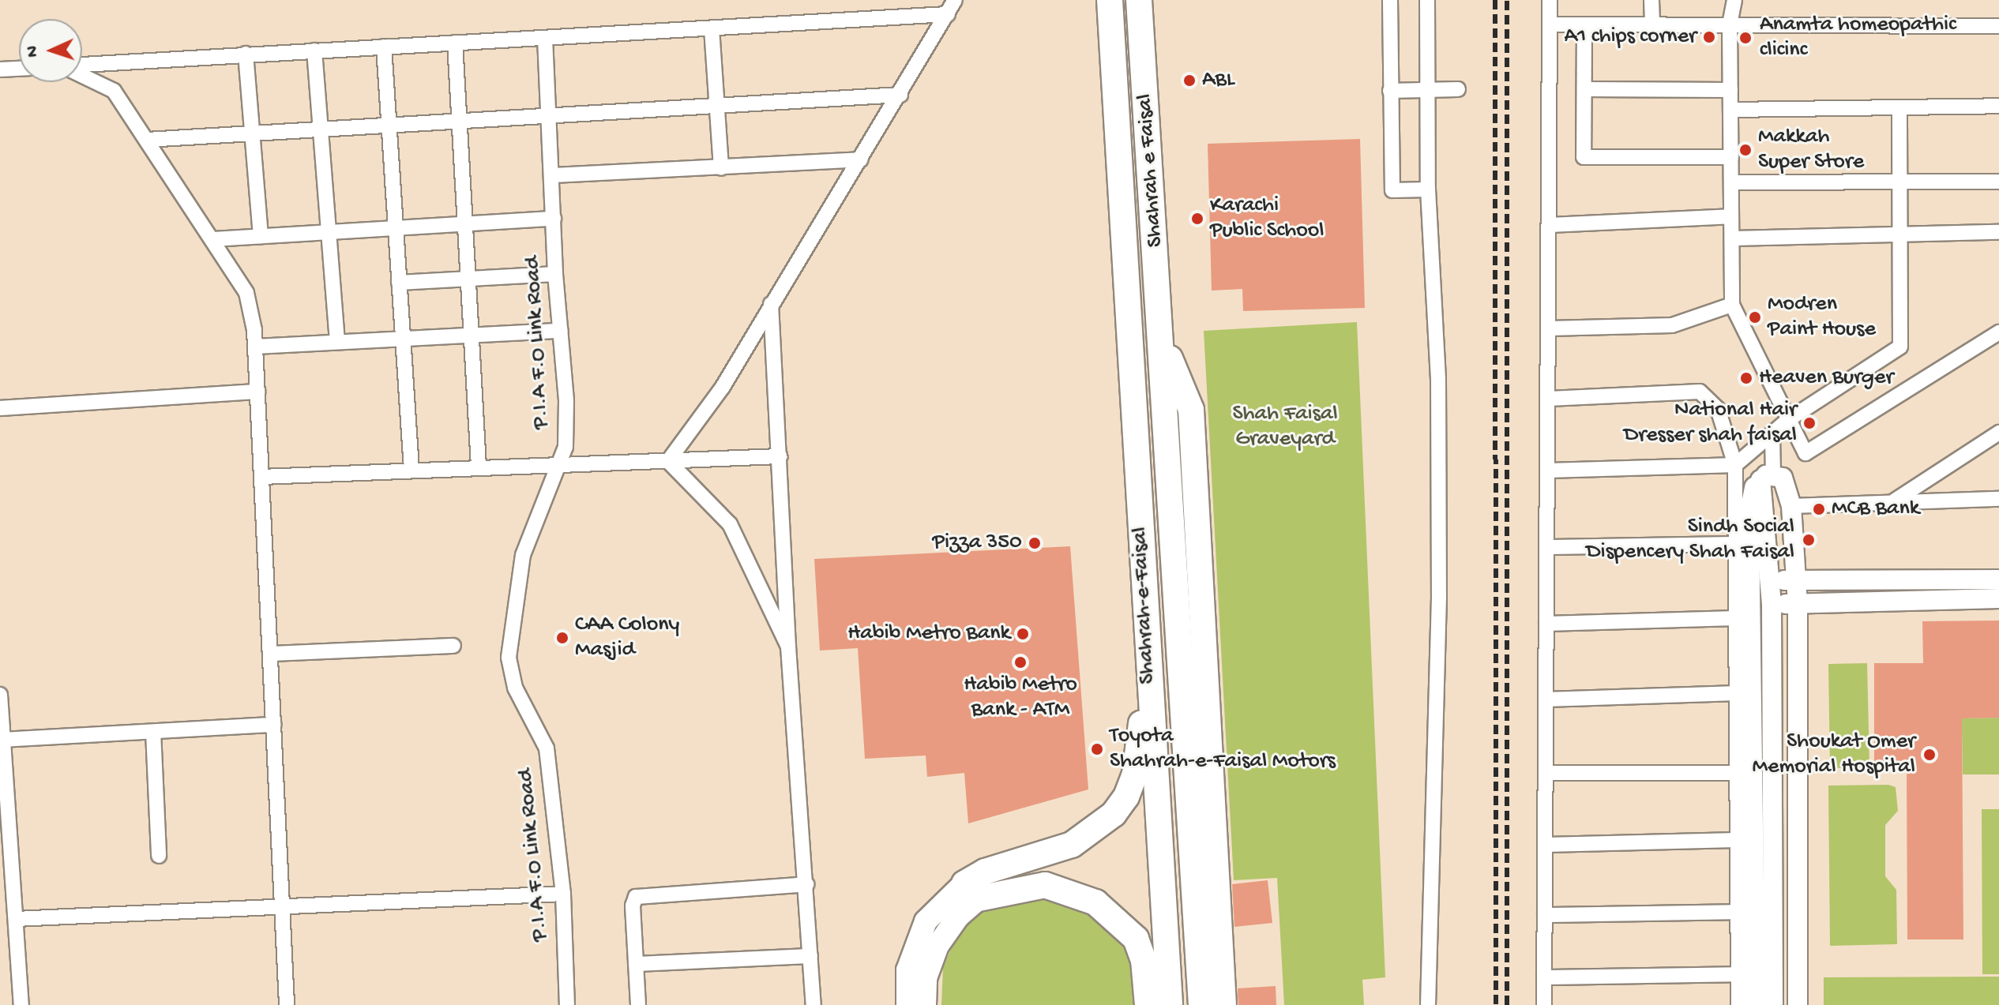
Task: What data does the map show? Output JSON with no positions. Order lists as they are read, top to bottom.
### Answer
{
  "streets": {
    "highway": ["Shahrah e Faisal", "Shahrah-e-Faisal"],
    "street": ["P.I.A F.O Link Road"]
  },
  "crossings": [
    ["Shahrah e Faisal", "Shahrah-e-Faisal"]
  ],
  "parks": ["Shah Faisal Graveyard"],
  "places": [
    "A1 chips corner",
    "Anamta homeopathic clicinc",
    "ABL",
    "Makkah Super Store",
    "Karachi Public School",
    "Modren Paint House",
    "Heaven Burger",
    "National Hair Dresser shah faisal",
    "MCB Bank",
    "Sindh Social Dispencery Shah Faisal",
    "Pizza 350",
    "Habib Metro Bank",
    "CAA Colony Masjid",
    "Habib Metro Bank - ATM",
    "Toyota Shahrah-e-Faisal Motors",
    "Shoukat Omer Memorial Hospital"
  ],
  "north": "left"
}
